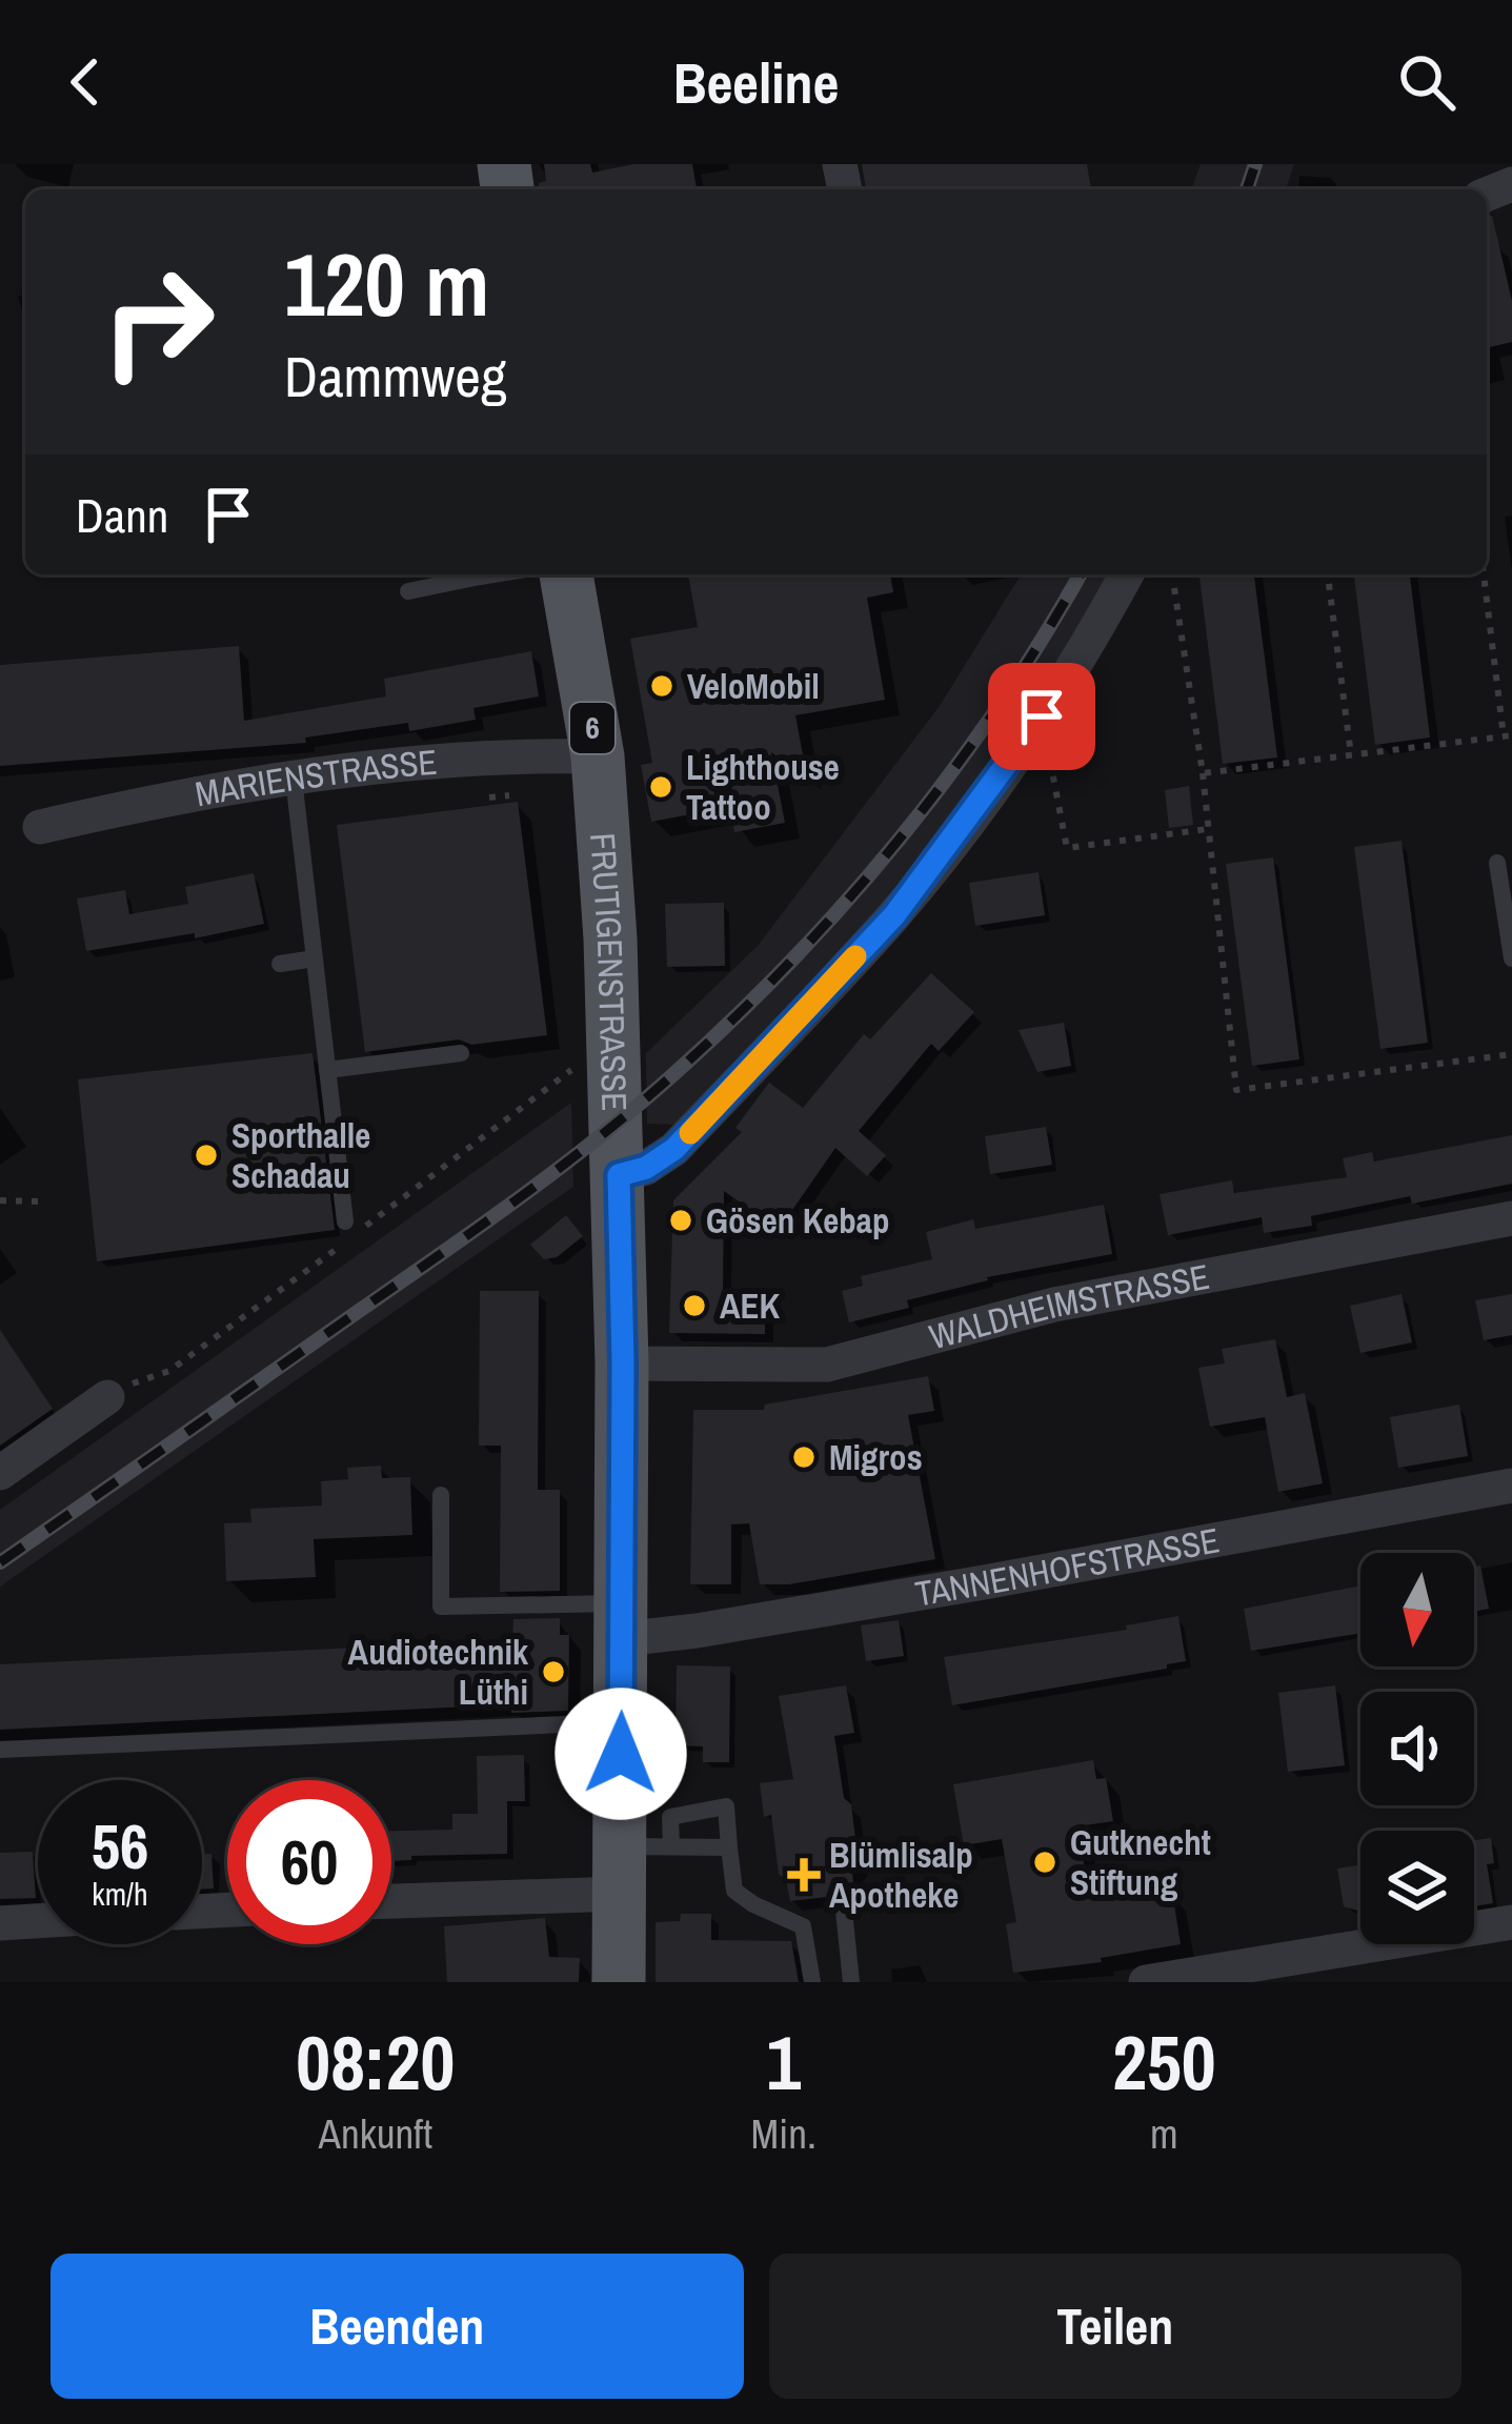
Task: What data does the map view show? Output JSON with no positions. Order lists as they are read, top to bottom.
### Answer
{
  "streets": {
    "main road": ["6", "FRUTIGENSTRASSE"],
    "street": ["MARIENSTRASSE", "WALDHEIMSTRASSE", "TANNENHOFSTRASSE"]
  },
  "crossings": [
    ["MARIENSTRASSE", "FRUTIGENSTRASSE"],
    ["FRUTIGENSTRASSE", "WALDHEIMSTRASSE"],
    ["FRUTIGENSTRASSE", "TANNENHOFSTRASSE"]
  ],
  "places": {
    "other": [
      "VeloMobil",
      "Lighthouse Tattoo",
      "Sporthalle Schadau",
      "Gösen Kebap",
      "AEK",
      "Migros",
      "Audiotechnik Lüthi",
      "Gutknecht Stiftung"
    ],
    "health": ["Blümlisalp Apotheke"]
  },
  "north": "bottom",
  "page": {
    "header": "Beeline",
    "turn": ["120 m", "Dammweg"],
    "then": "Dann",
    "speed": "56 km/h",
    "limit": "60",
    "eta": [
      "08:20",
      "Ankunft",
      "1",
      "Min.",
      "250",
      "m"
    ],
    "buttons": ["Beenden", "Teilen"]
  }
}
